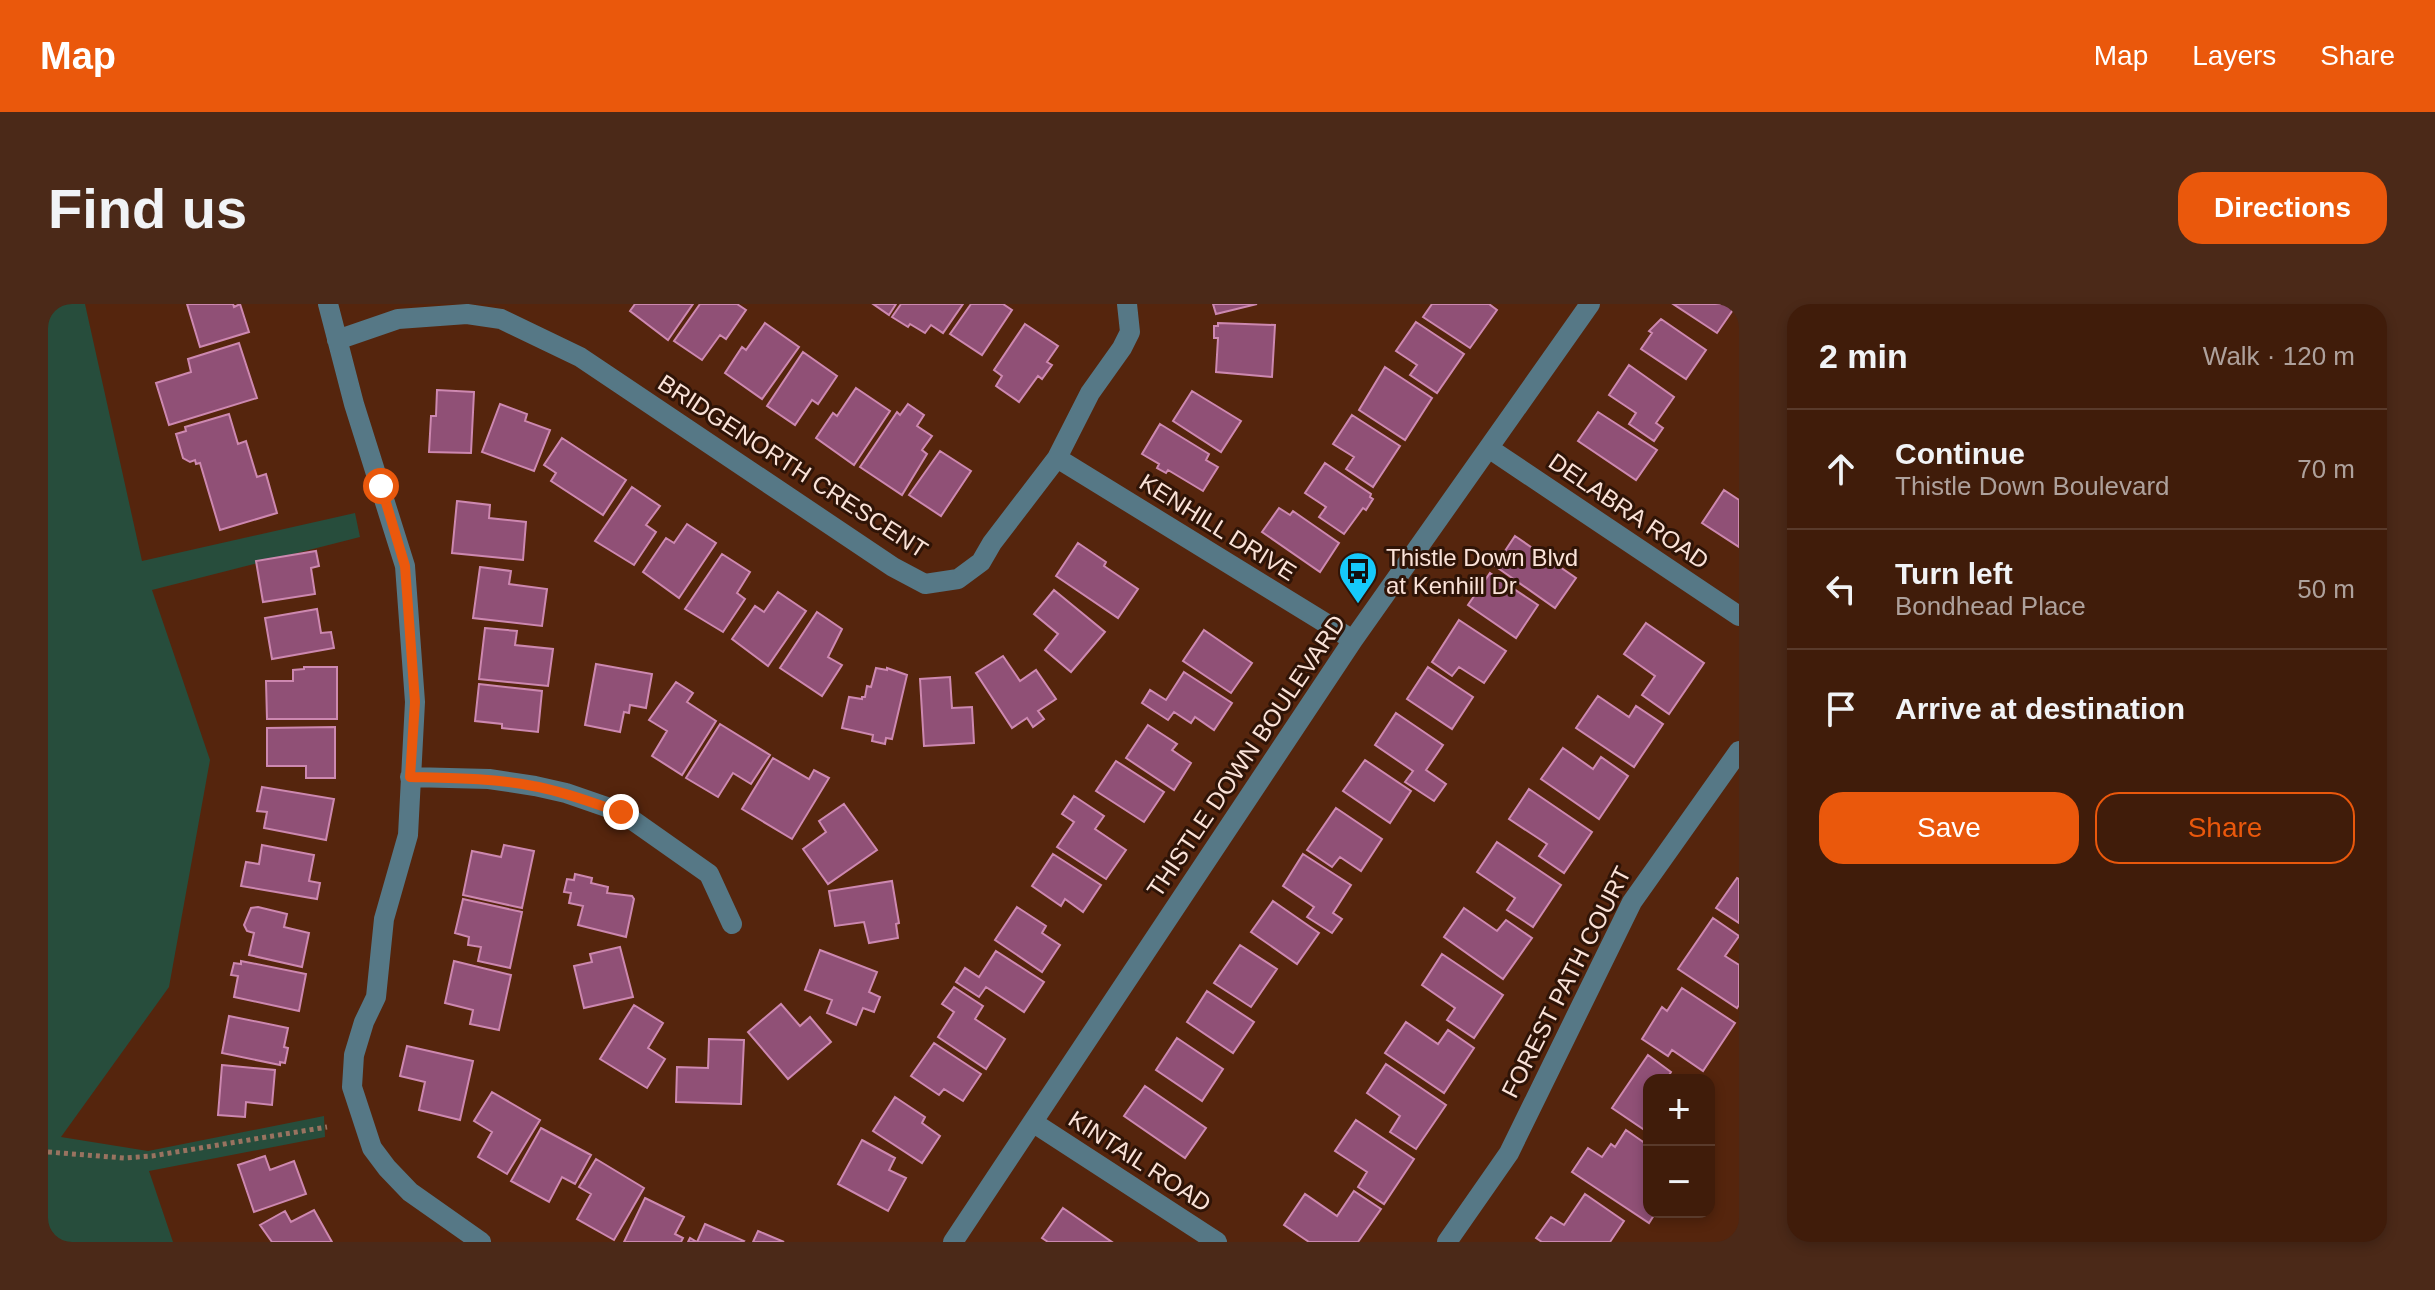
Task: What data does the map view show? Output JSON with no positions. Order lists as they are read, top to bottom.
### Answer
{
  "streets": {
    "street": [
      "BRIDGENORTH CRESCENT",
      "DELABRA ROAD",
      "KENHILL DRIVE",
      "THISTLE DOWN BOULEVARD",
      "FOREST PATH COURT",
      "KINTAIL ROAD"
    ]
  },
  "crossings": [
    ["BRIDGENORTH CRESCENT", "KENHILL DRIVE"],
    ["DELABRA ROAD", "THISTLE DOWN BOULEVARD"],
    ["KENHILL DRIVE", "THISTLE DOWN BOULEVARD"],
    ["THISTLE DOWN BOULEVARD", "KINTAIL ROAD"]
  ],
  "places": {
    "bus stop": ["Thistle Down Blvd at Kenhill Dr"]
  },
  "page": {
    "header": "Map",
    "nav": ["Map", "Layers", "Share"],
    "buttons": [
      "Directions",
      ["Save", "Share"]
    ],
    "title": "Find us",
    "heading": ["2 min", "Walk · 120 m"],
    "list": [
      ["Continue", "Thistle Down Boulevard", "70 m"],
      ["Turn left", "Bondhead Place", "50 m"],
      "Arrive at destination"
    ],
    "map_buttons": ["+", "−"]
  }
}
